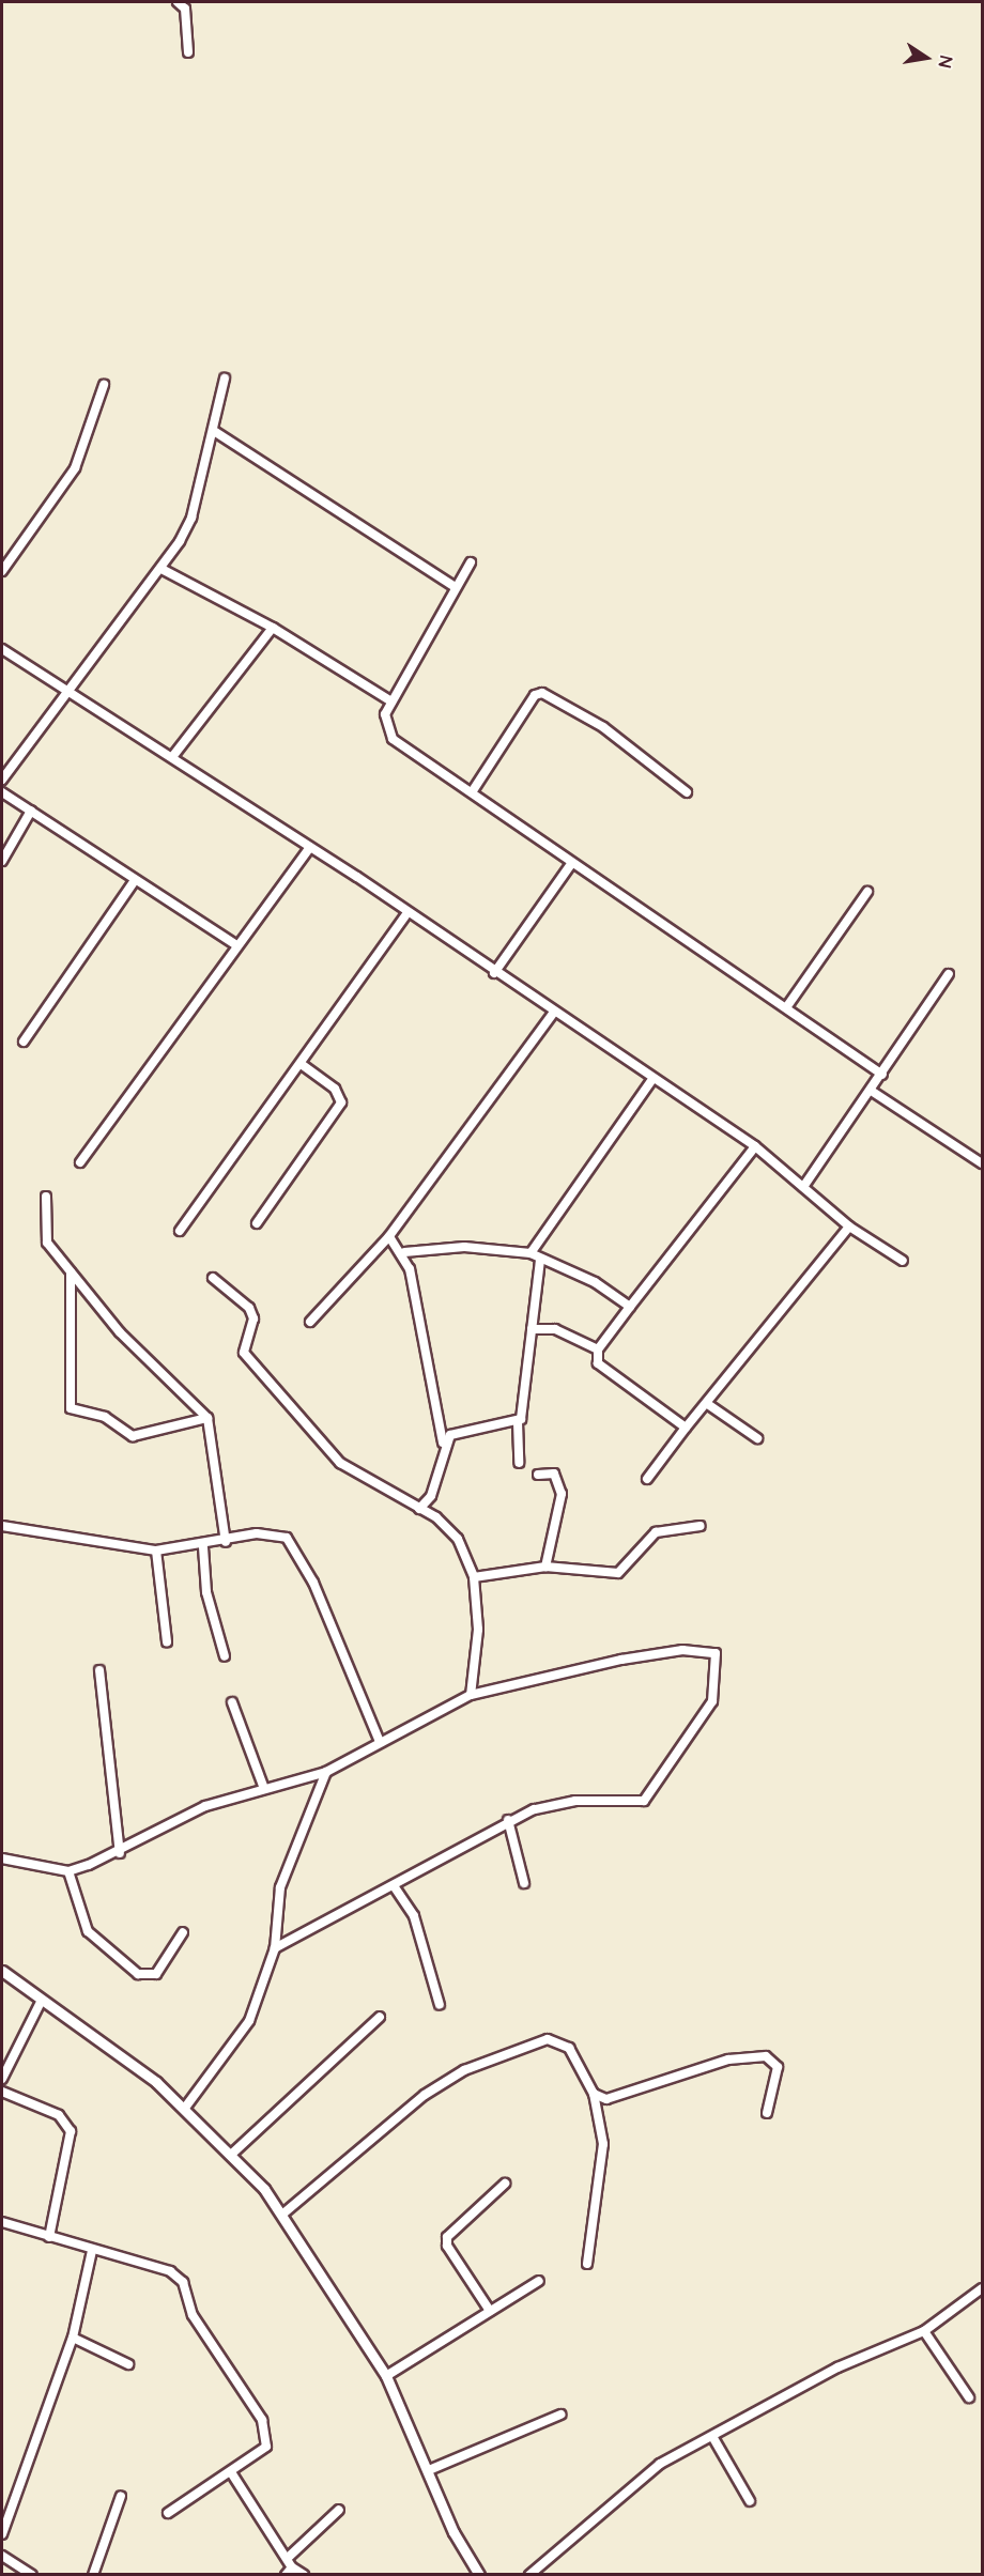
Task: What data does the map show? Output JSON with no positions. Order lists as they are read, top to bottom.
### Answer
{
  "north": "right"
}
